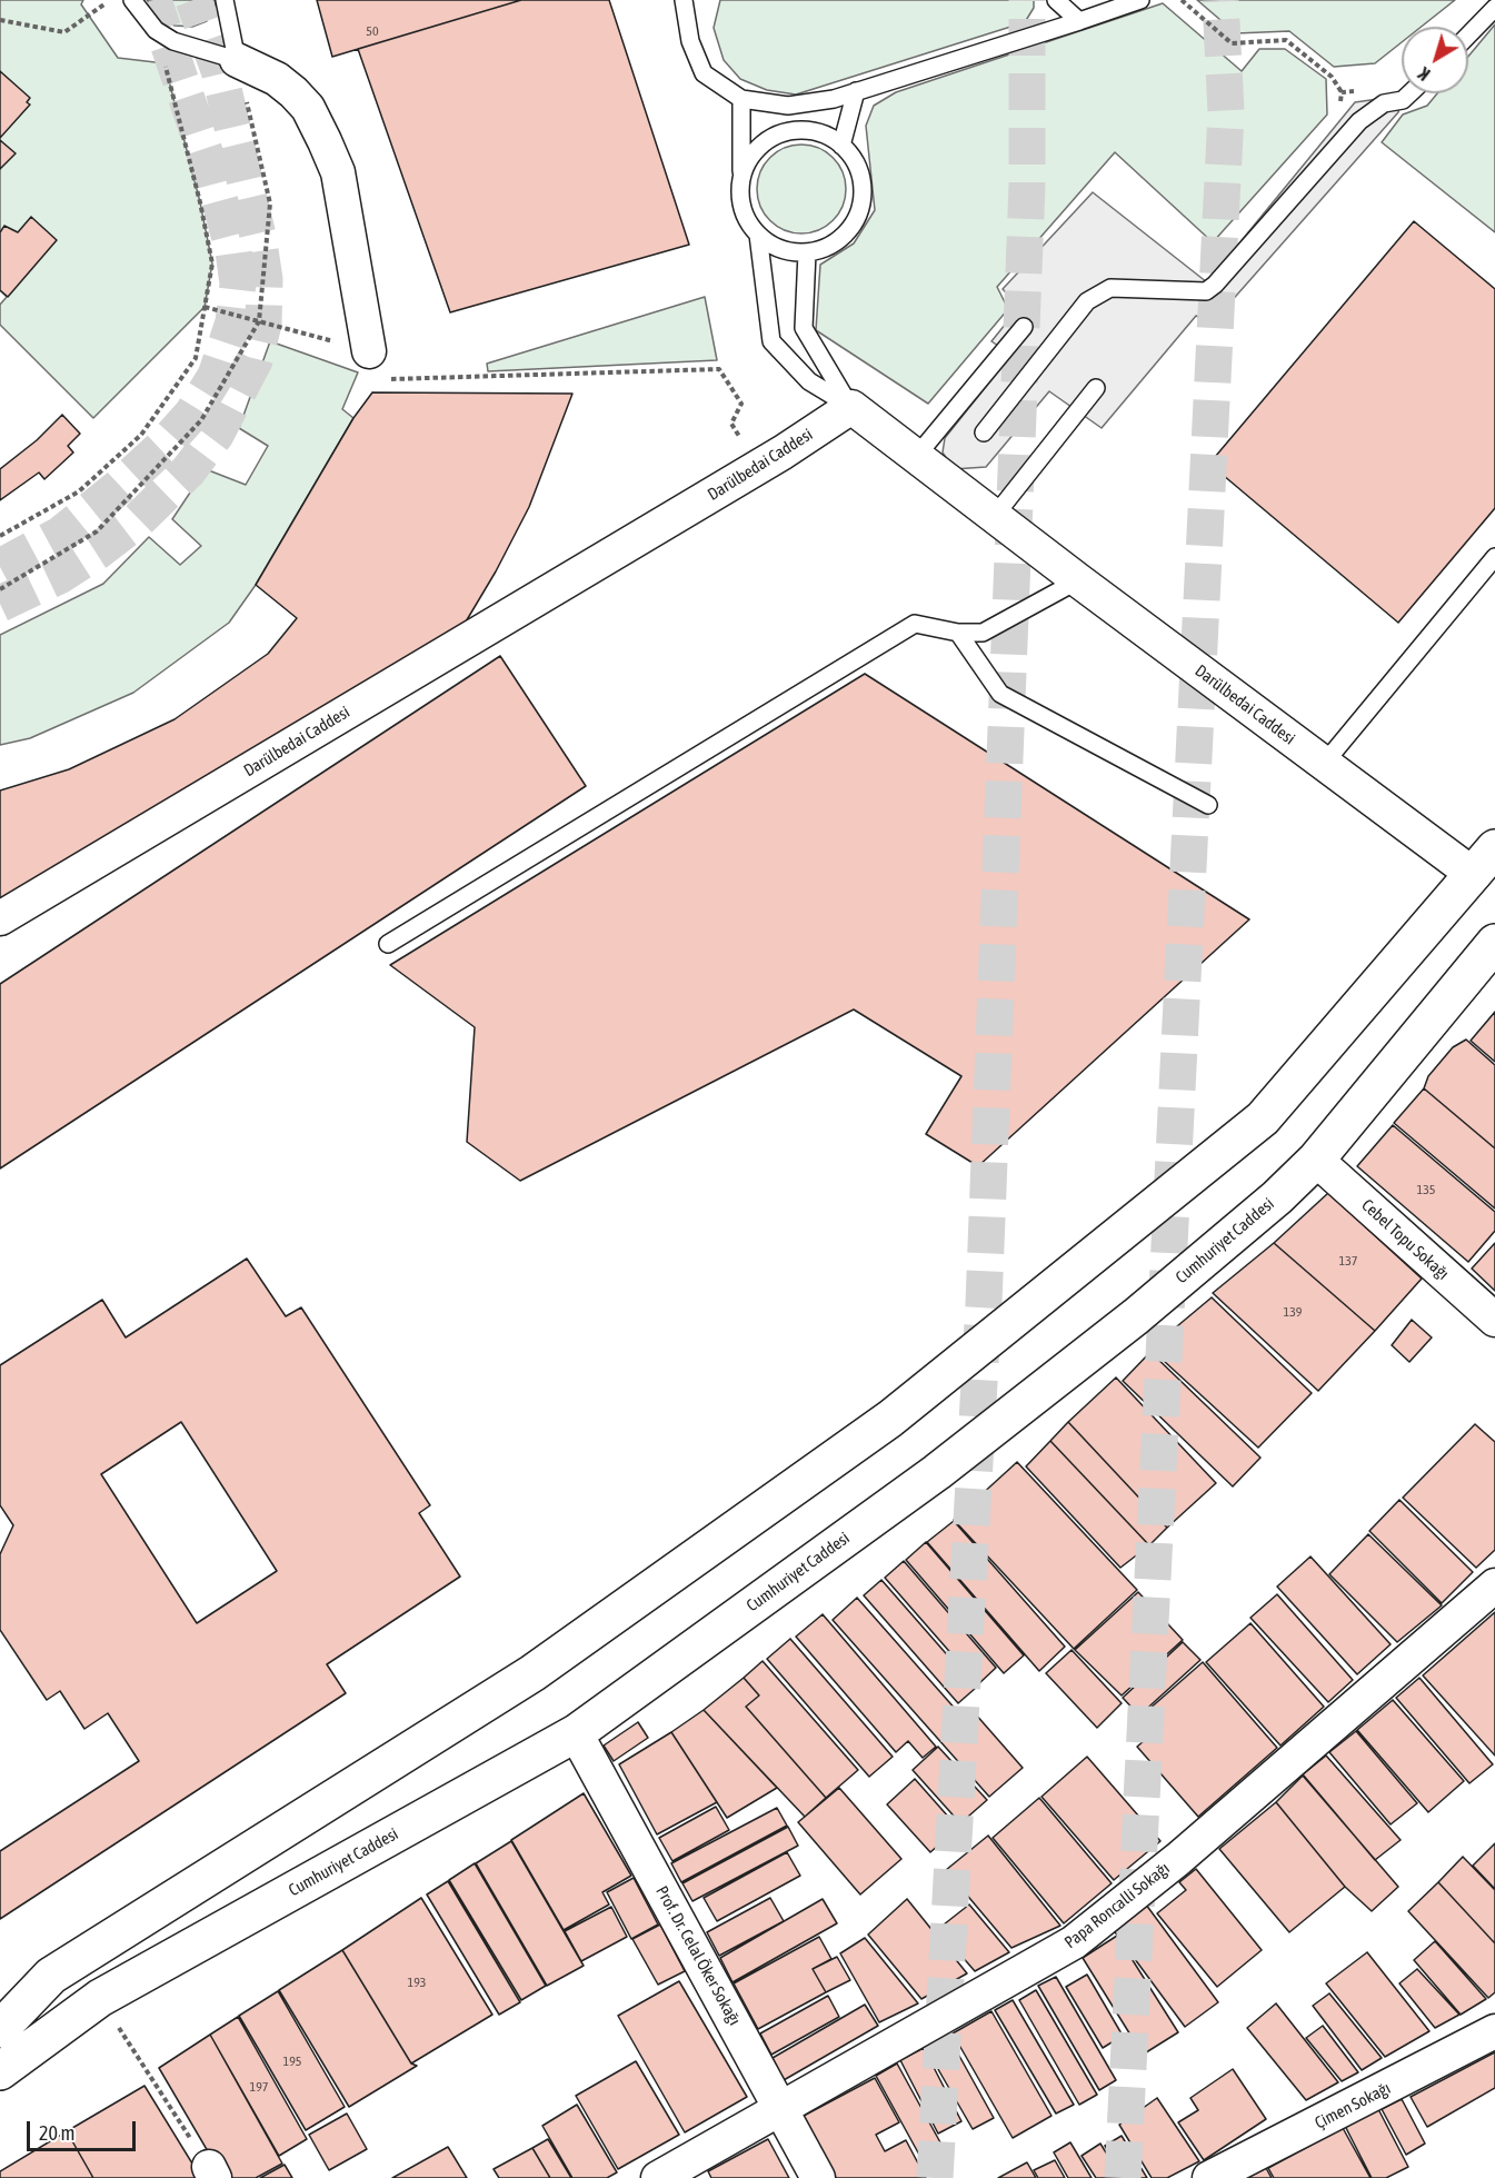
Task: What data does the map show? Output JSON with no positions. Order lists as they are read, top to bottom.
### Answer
{
  "streets": {
    "main road": ["Cumhuriyet Caddesi"],
    "street": [
      "Darülbedai Caddesi",
      "Cebel Topu Sokağı",
      "Papa Roncalli Sokağı",
      "Prof. Dr. Celal Öker Sokağı",
      "Çimen Sokağı"
    ]
  },
  "crossings": [
    ["Cebel Topu Sokağı", "Cumhuriyet Caddesi"],
    ["Cumhuriyet Caddesi", "Prof. Dr. Celal Öker Sokağı"],
    ["Papa Roncalli Sokağı", "Prof. Dr. Celal Öker Sokağı"]
  ],
  "house_numbers": [
    "50",
    "135",
    "137",
    "139",
    "193",
    "195",
    "197"
  ],
  "scale_bar": "20 m",
  "north": "bottom left"
}
